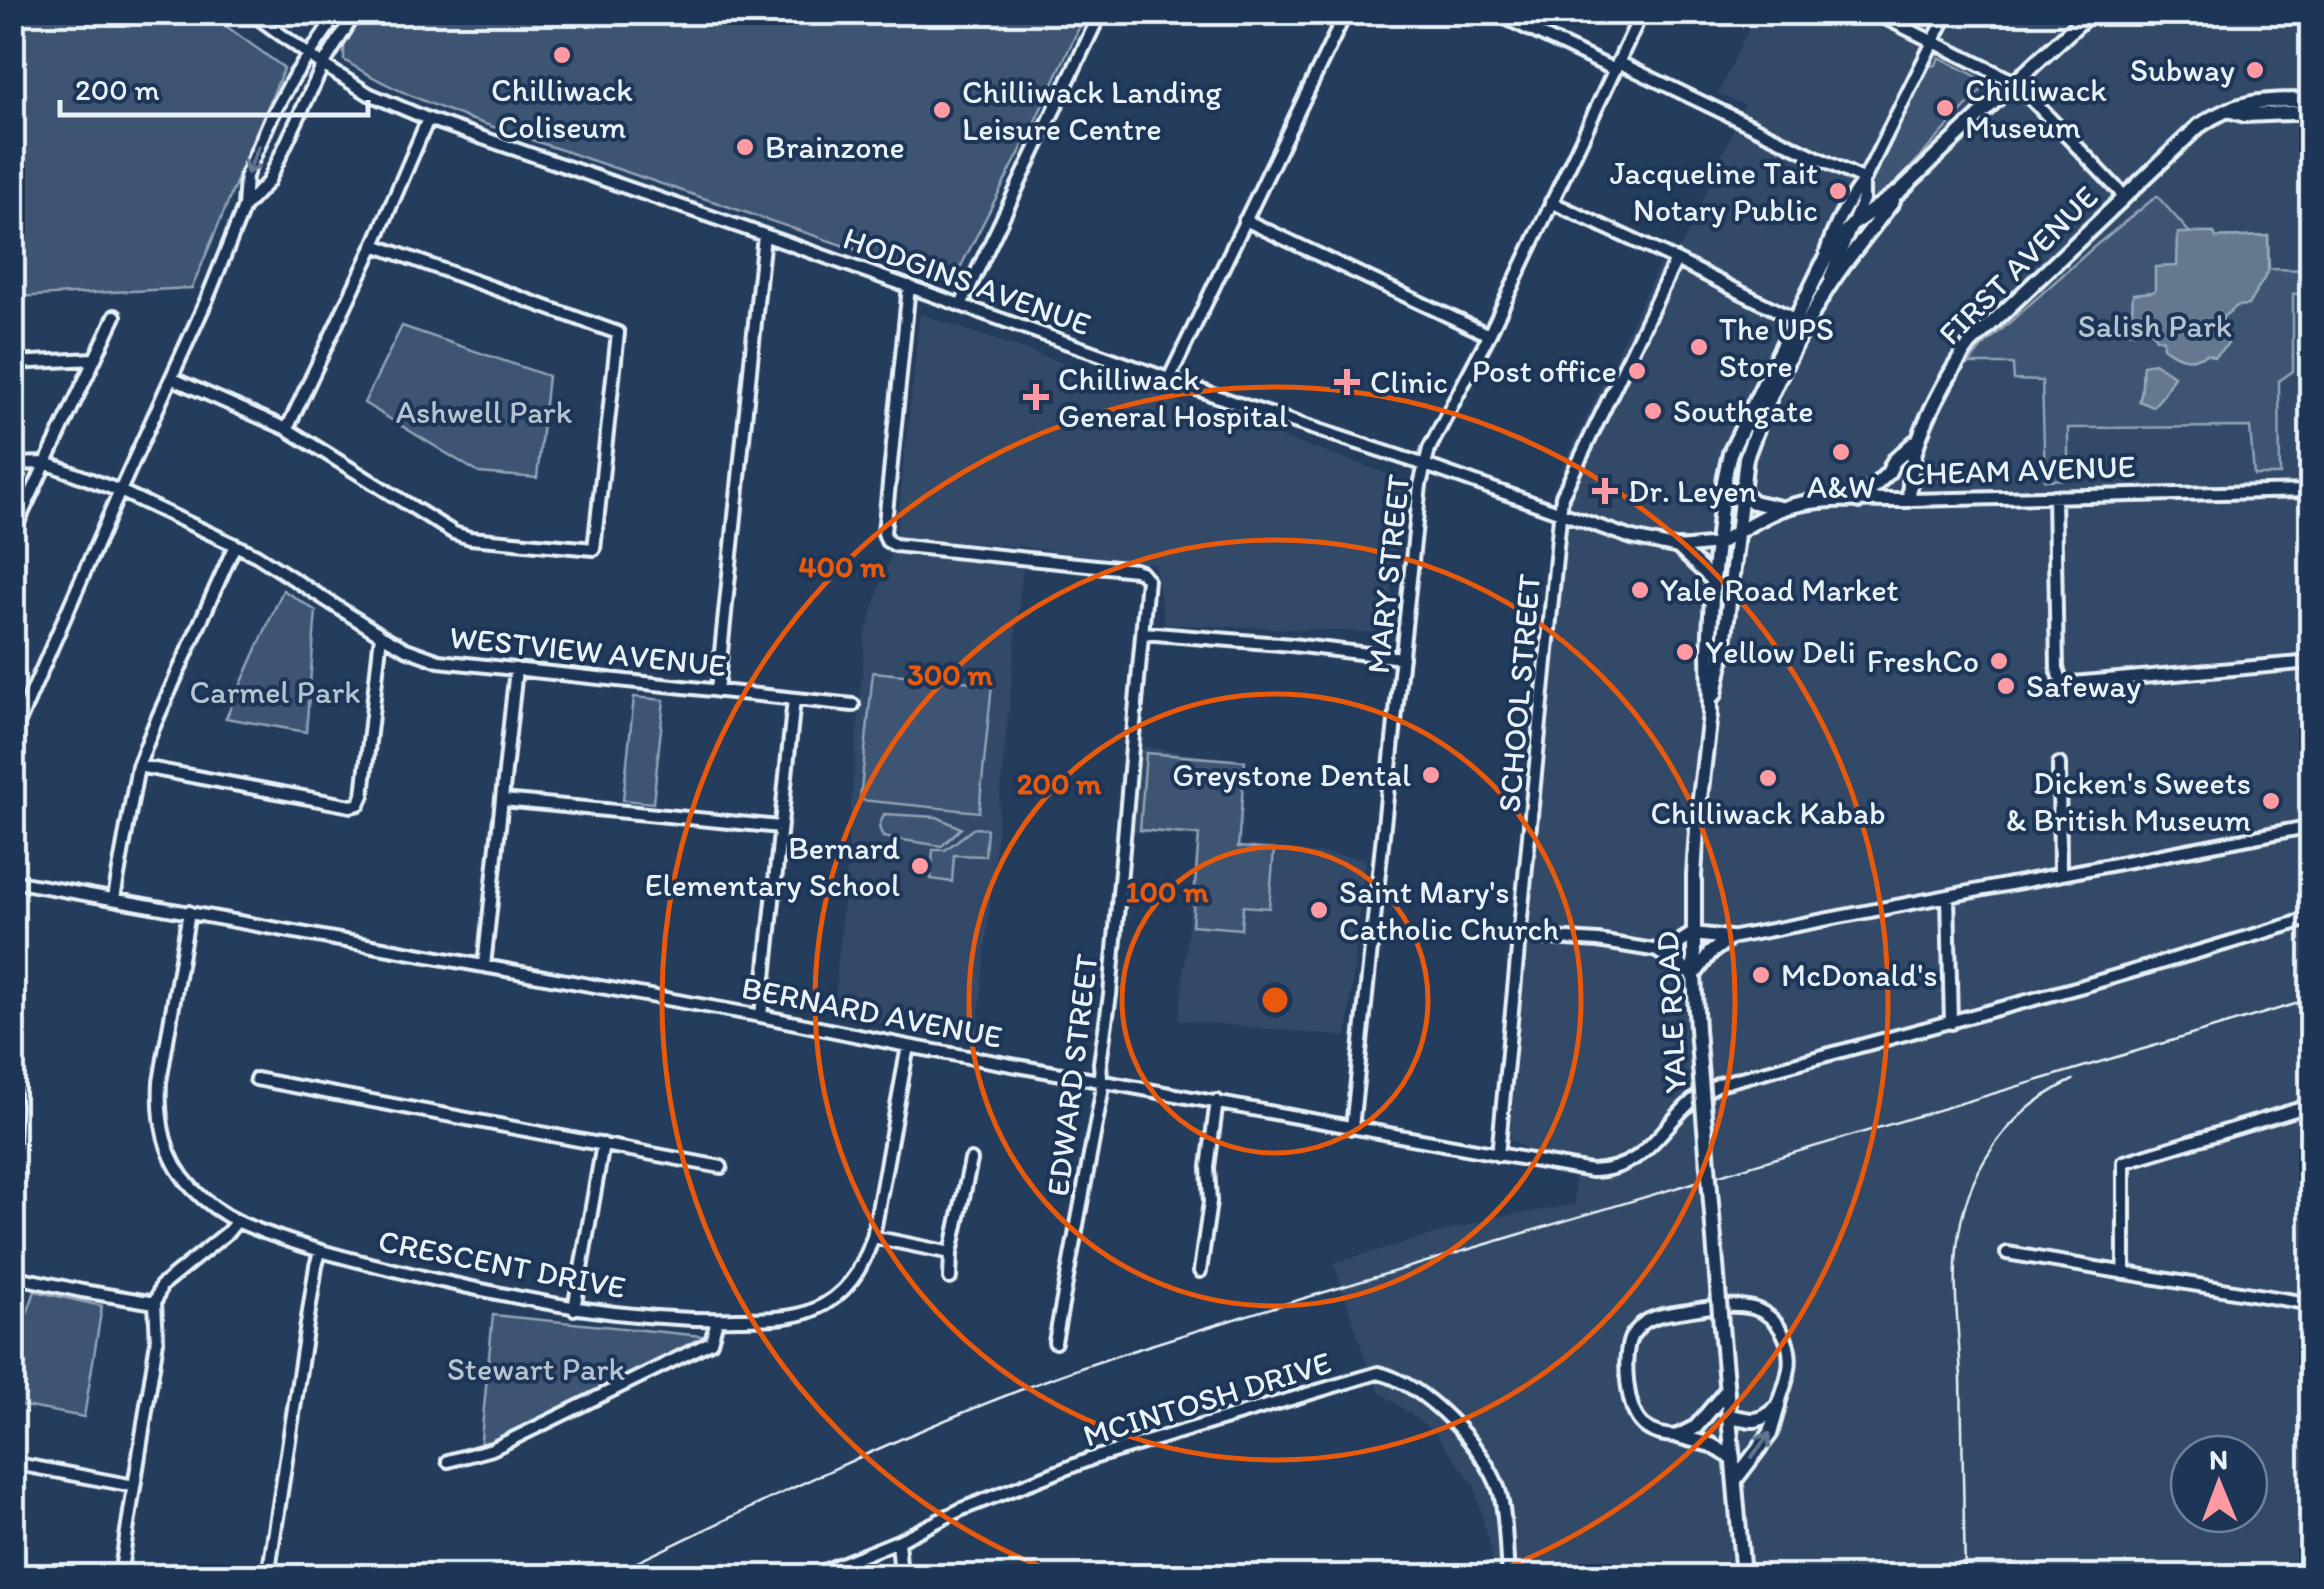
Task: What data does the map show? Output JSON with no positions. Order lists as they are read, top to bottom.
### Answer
{
  "streets": {
    "main road": ["FIRST AVENUE", "CHEAM AVENUE", "YALE ROAD"],
    "street": [
      "HODGINS AVENUE",
      "MARY STREET",
      "WESTVIEW AVENUE",
      "SCHOOL STREET",
      "BERNARD AVENUE",
      "EDWARD STREET",
      "CRESCENT DRIVE",
      "MCINTOSH DRIVE"
    ]
  },
  "crossings": [
    ["FIRST AVENUE", "CHEAM AVENUE"],
    ["HODGINS AVENUE", "CHEAM AVENUE"],
    ["HODGINS AVENUE", "MARY STREET"],
    ["HODGINS AVENUE", "SCHOOL STREET"],
    ["HODGINS AVENUE", "YALE ROAD"],
    ["HODGINS AVENUE", "EDWARD STREET"],
    ["CHEAM AVENUE", "YALE ROAD"],
    ["MARY STREET", "BERNARD AVENUE"],
    ["SCHOOL STREET", "BERNARD AVENUE"],
    ["BERNARD AVENUE", "EDWARD STREET"],
    ["BERNARD AVENUE", "CRESCENT DRIVE"]
  ],
  "parks": [
    "Salish Park",
    "Ashwell Park",
    "Carmel Park",
    "Stewart Park"
  ],
  "places": {
    "other": [
      "Chilliwack Coliseum",
      "Subway",
      "Chilliwack Museum",
      "Chilliwack Landing Leisure Centre",
      "Brainzone",
      "Jacqueline Tait Notary Public",
      "The UPS Store",
      "Post office",
      "Southgate",
      "A&W",
      "Yale Road Market",
      "Yellow Deli",
      "FreshCo",
      "Safeway",
      "Greystone Dental",
      "Chilliwack Kabab",
      "Dicken's Sweets & British Museum",
      "Bernard Elementary School",
      "Saint Mary's Catholic Church",
      "McDonald's"
    ],
    "health": ["Clinic", "Chilliwack General Hospital", "Dr. Leyen"]
  },
  "scale_bar": "200 m",
  "north": "top",
  "rings": [
    "400 m",
    "300 m",
    "200 m",
    "100 m"
  ]
}
